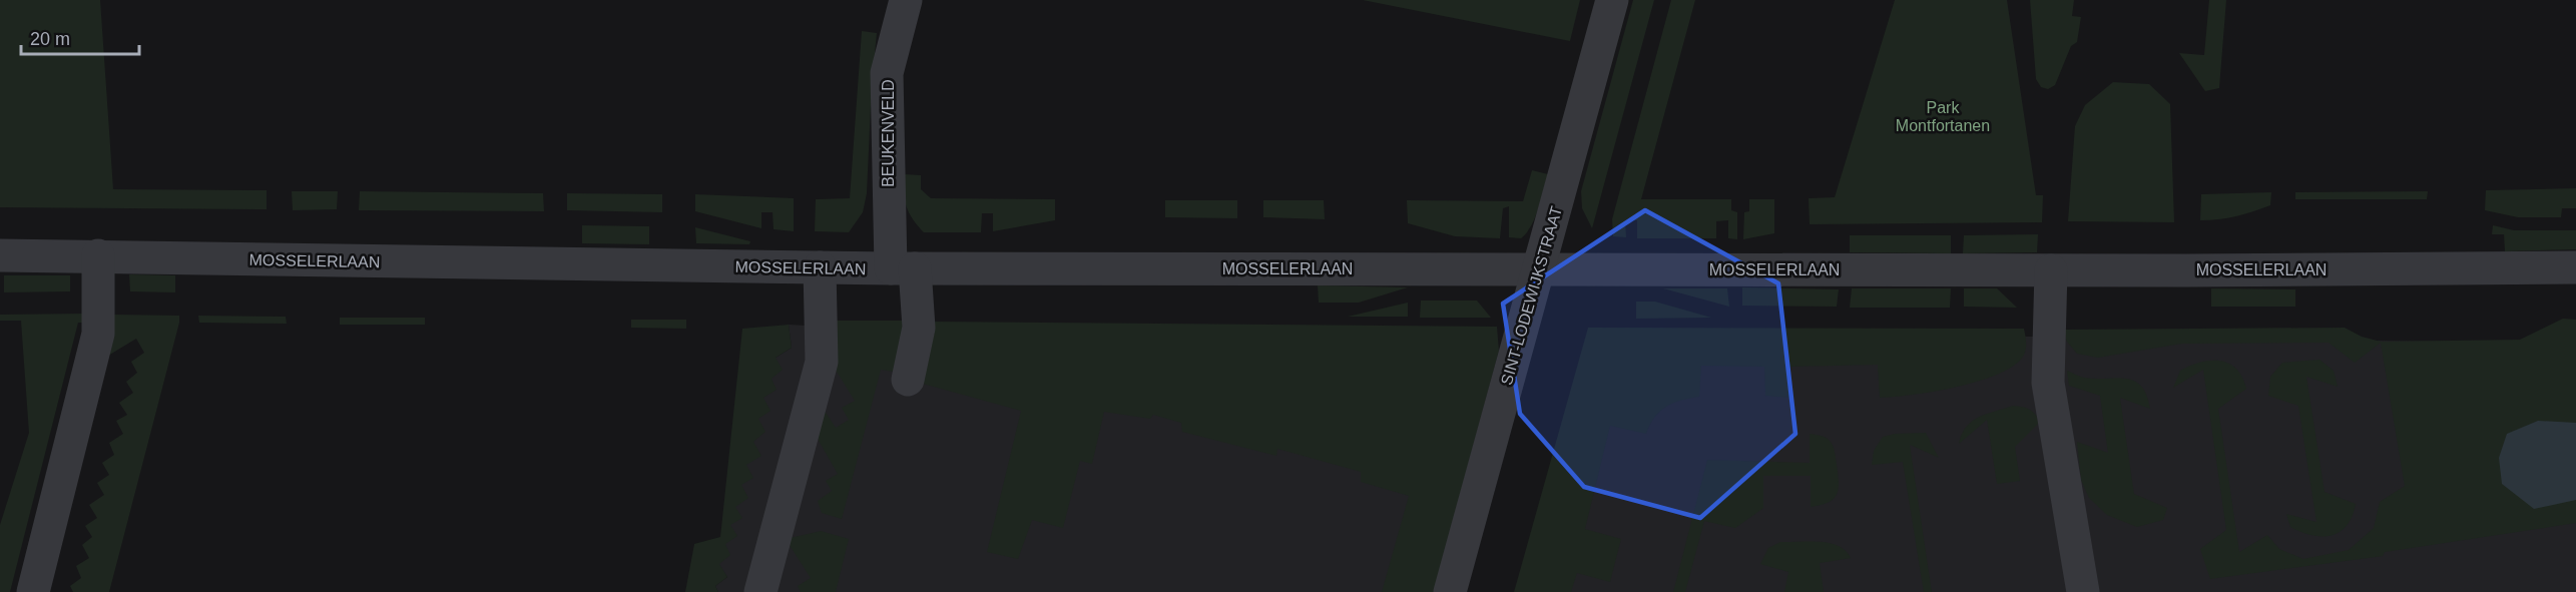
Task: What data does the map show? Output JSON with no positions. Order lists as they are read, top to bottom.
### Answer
{
  "streets": {
    "street": ["BEUKENVELD", "MOSSELERLAAN", "SINT-LODEWIJKSTRAAT"]
  },
  "crossings": [
    ["BEUKENVELD", "MOSSELERLAAN"],
    ["MOSSELERLAAN", "SINT-LODEWIJKSTRAAT"]
  ],
  "parks": ["Park Montfortanen"],
  "scale_bar": "20 m"
}
